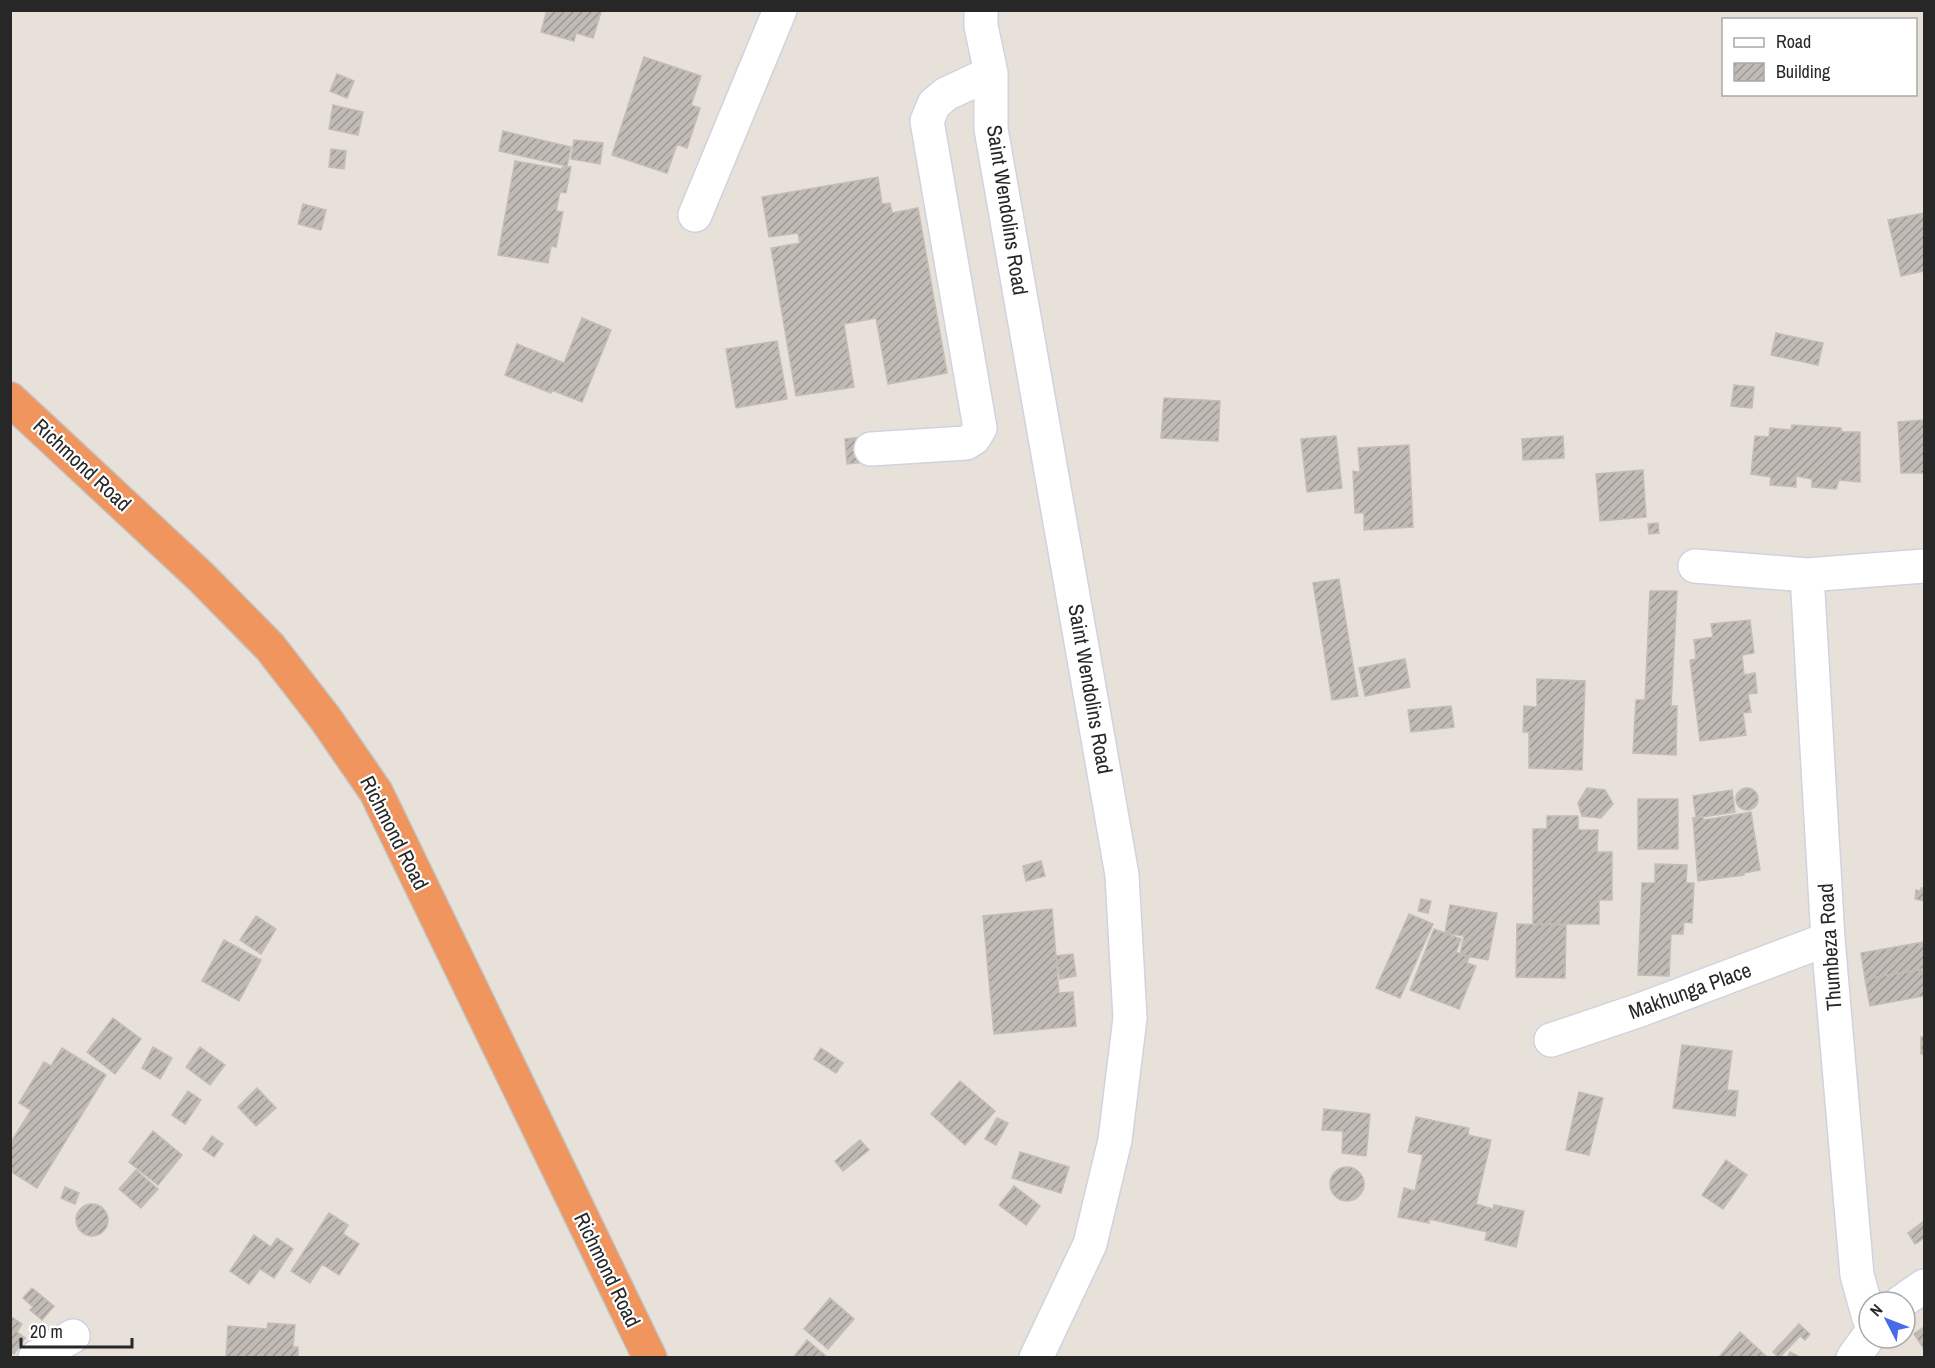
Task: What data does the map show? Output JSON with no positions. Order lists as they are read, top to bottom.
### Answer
{
  "streets": {
    "highway": ["Richmond Road"],
    "street": ["Saint Wendolins Road", "Thumbeza Road", "Makhunga Place"]
  },
  "crossings": [
    ["Thumbeza Road", "Makhunga Place"]
  ],
  "legend": ["Road", "Building"],
  "scale_bar": "20 m",
  "north": "top left"
}
